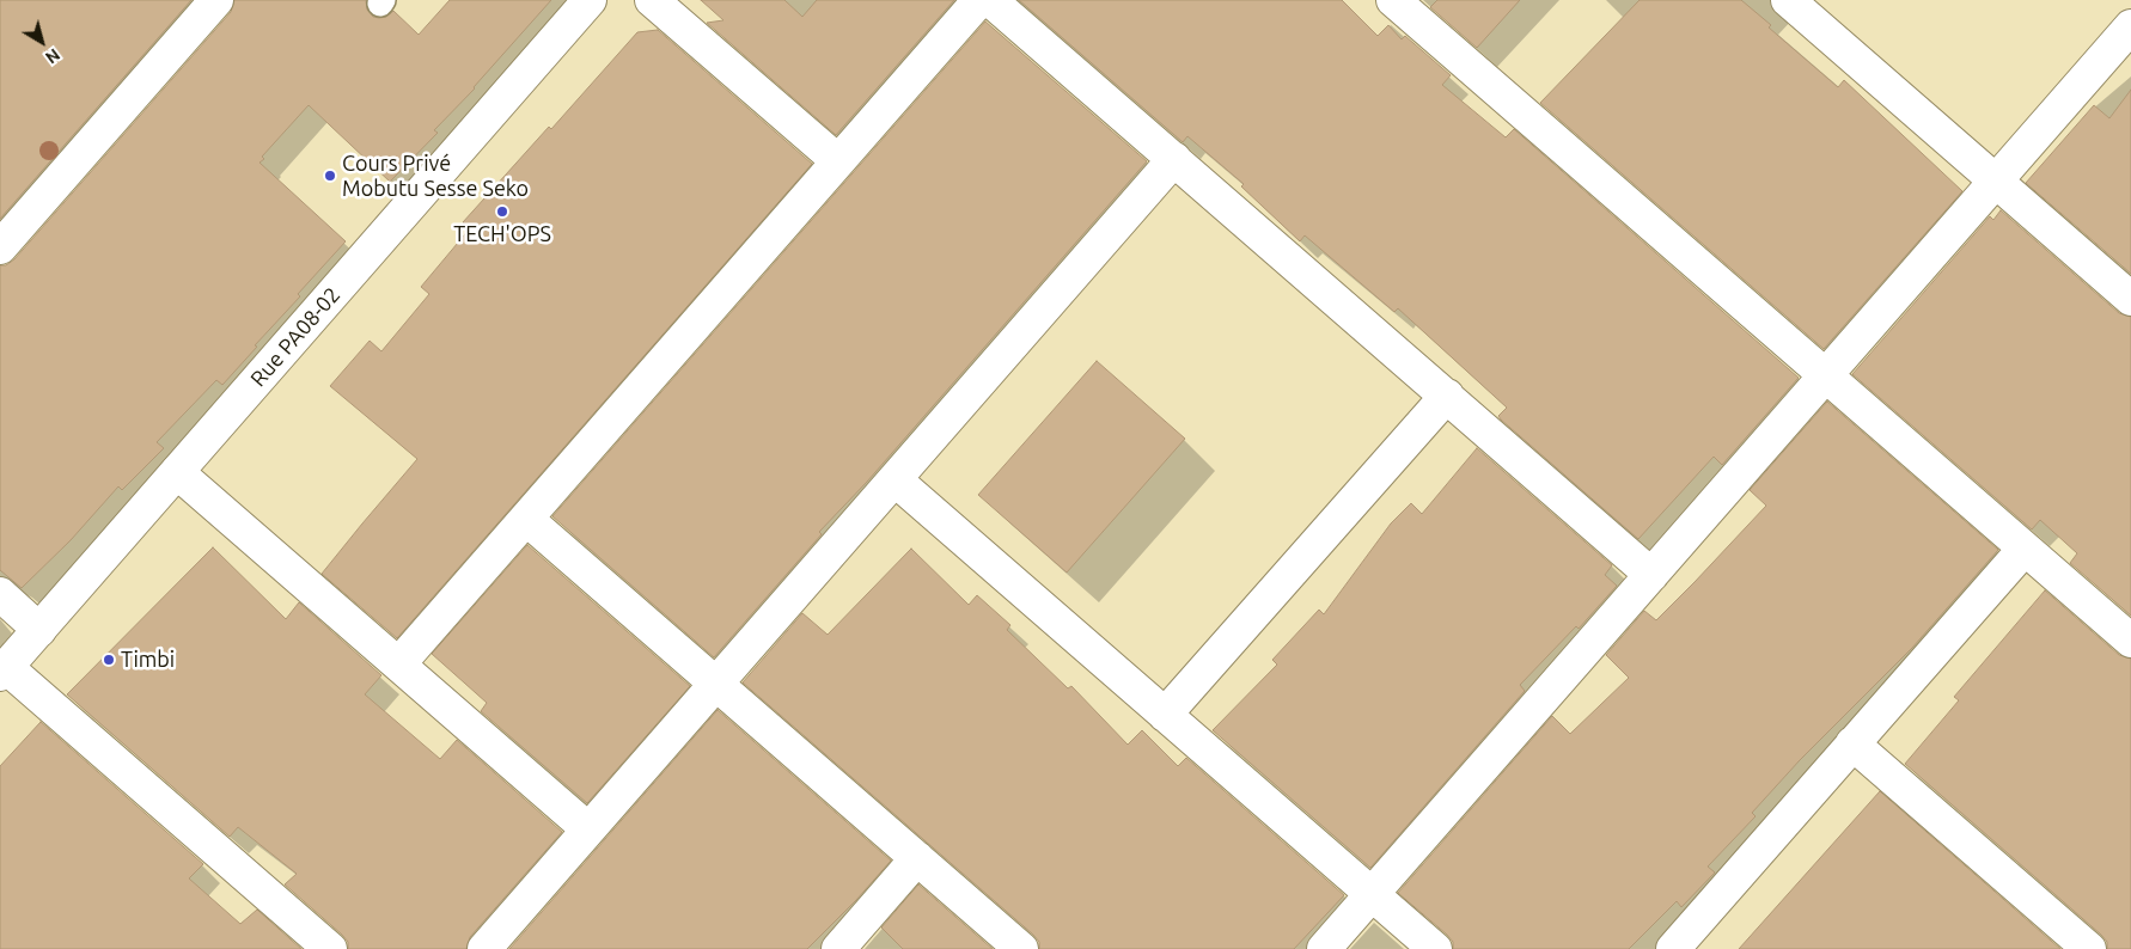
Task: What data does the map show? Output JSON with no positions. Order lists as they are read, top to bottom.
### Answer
{
  "streets": {
    "street": ["Rue PA08-02"]
  },
  "places": ["Cours Privé Mobutu Sesse Seko", "TECH'OPS", "Timbi"],
  "north": "bottom right"
}
